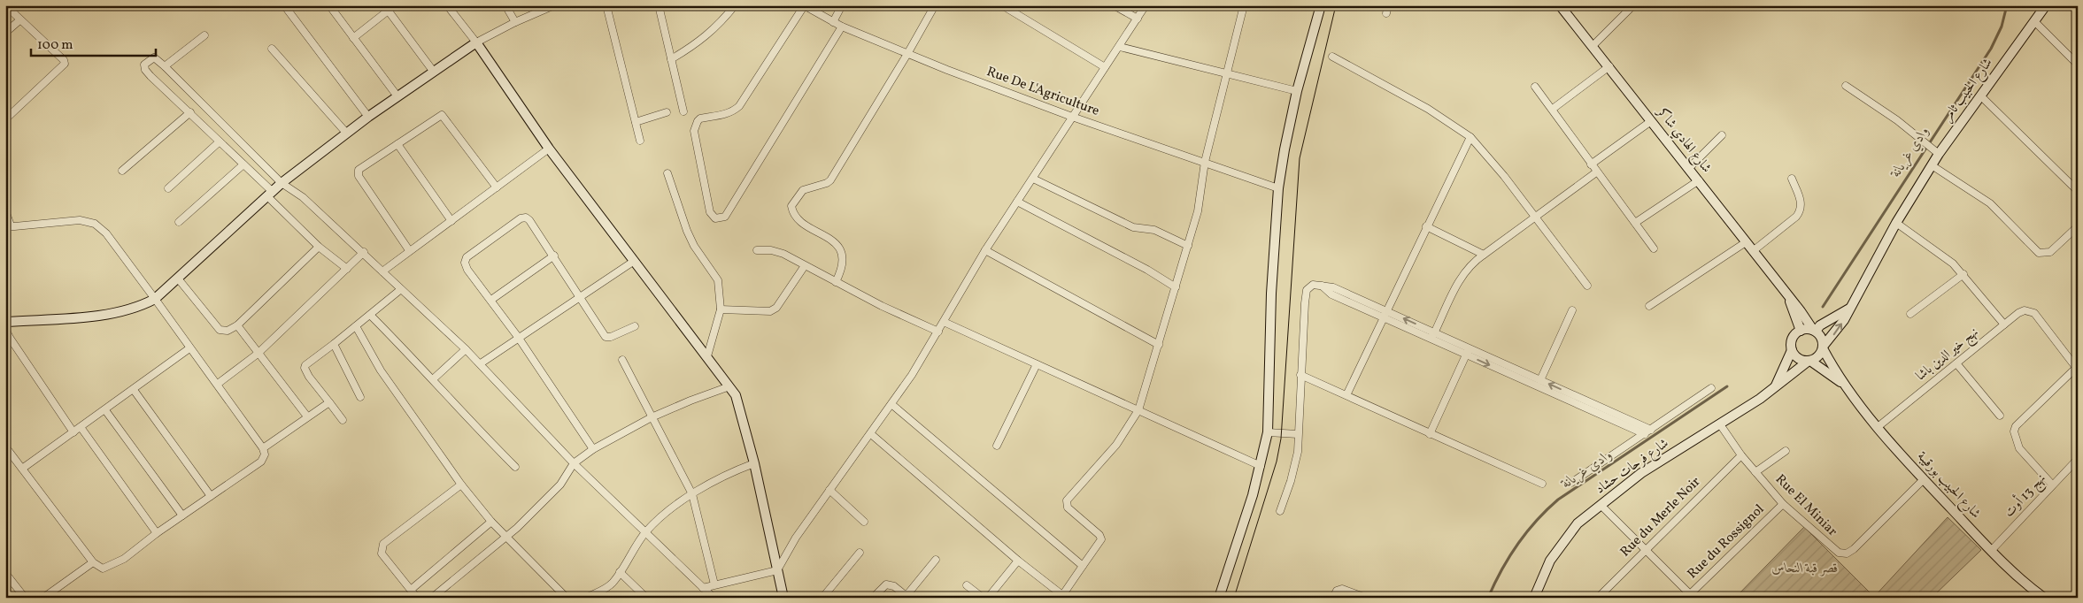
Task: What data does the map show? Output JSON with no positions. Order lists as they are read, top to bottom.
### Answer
{
  "streets": {
    "street": [
      "شارع الحبيب ثامر",
      "Rue De L'Agriculture",
      "شارع الهادي شاكر",
      "نهج خير الدين باشا",
      "شارع فرحات حشاد",
      "شارع الحبيب بورقيبة",
      "نهج 13 أوت",
      "Rue El Miniar",
      "Rue du Merle Noir",
      "Rue du Rossignol"
    ]
  },
  "crossings": [
    ["شارع الحبيب ثامر", "شارع الهادي شاكر"],
    ["شارع الحبيب ثامر", "شارع فرحات حشاد"],
    ["شارع الحبيب ثامر", "شارع الحبيب بورقيبة"],
    ["شارع الهادي شاكر", "شارع فرحات حشاد"],
    ["شارع الهادي شاكر", "شارع الحبيب بورقيبة"],
    ["نهج خير الدين باشا", "شارع الحبيب بورقيبة"],
    ["شارع فرحات حشاد", "شارع الحبيب بورقيبة"],
    ["شارع فرحات حشاد", "Rue El Miniar"],
    ["شارع الحبيب بورقيبة", "نهج 13 أوت"],
    ["شارع الحبيب بورقيبة", "Rue El Miniar"],
    ["Rue El Miniar", "Rue du Merle Noir"],
    ["Rue El Miniar", "Rue du Rossignol"]
  ],
  "water": ["وادي غريانة"],
  "parks": ["قصر قبة النحاس"],
  "scale_bar": "100 m"
}
